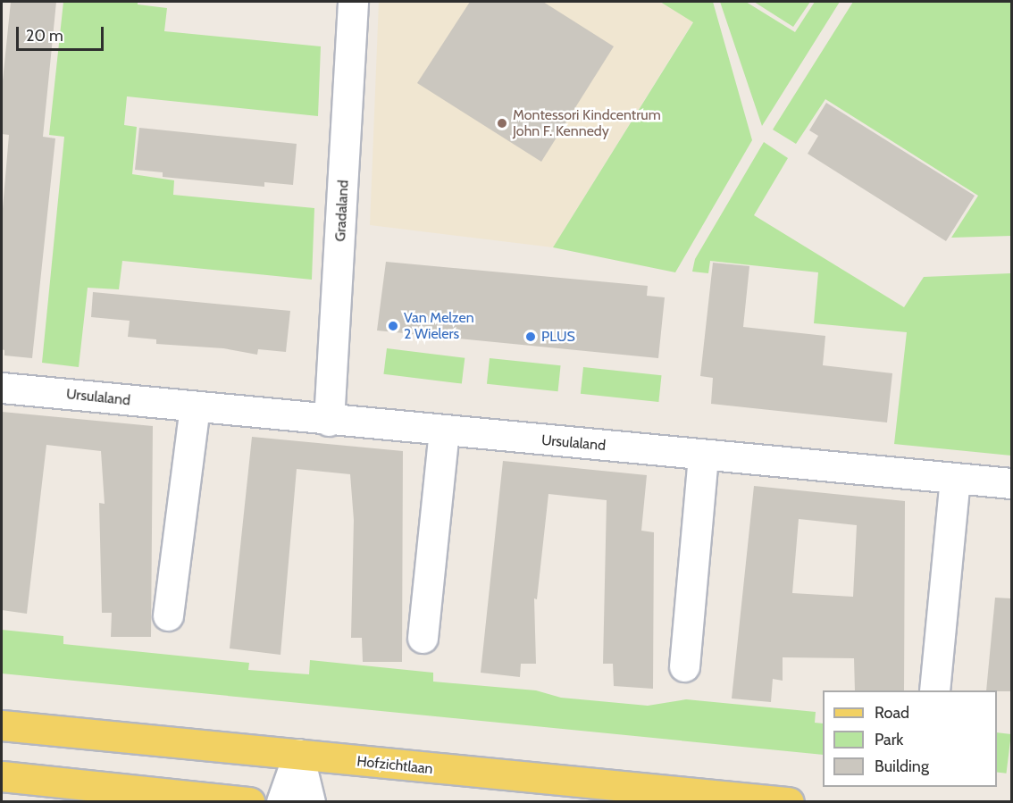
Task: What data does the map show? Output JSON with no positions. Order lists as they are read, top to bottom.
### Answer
{
  "streets": {
    "main road": ["Hofzichtlaan"],
    "street": ["Gradaland", "Ursulaland"]
  },
  "crossings": [
    ["Gradaland", "Ursulaland"]
  ],
  "places": ["Montessori Kindcentrum John F. Kennedy", "Van Melzen 2 Wielers", "PLUS"],
  "legend": ["Road", "Park", "Building"],
  "scale_bar": "20 m"
}
